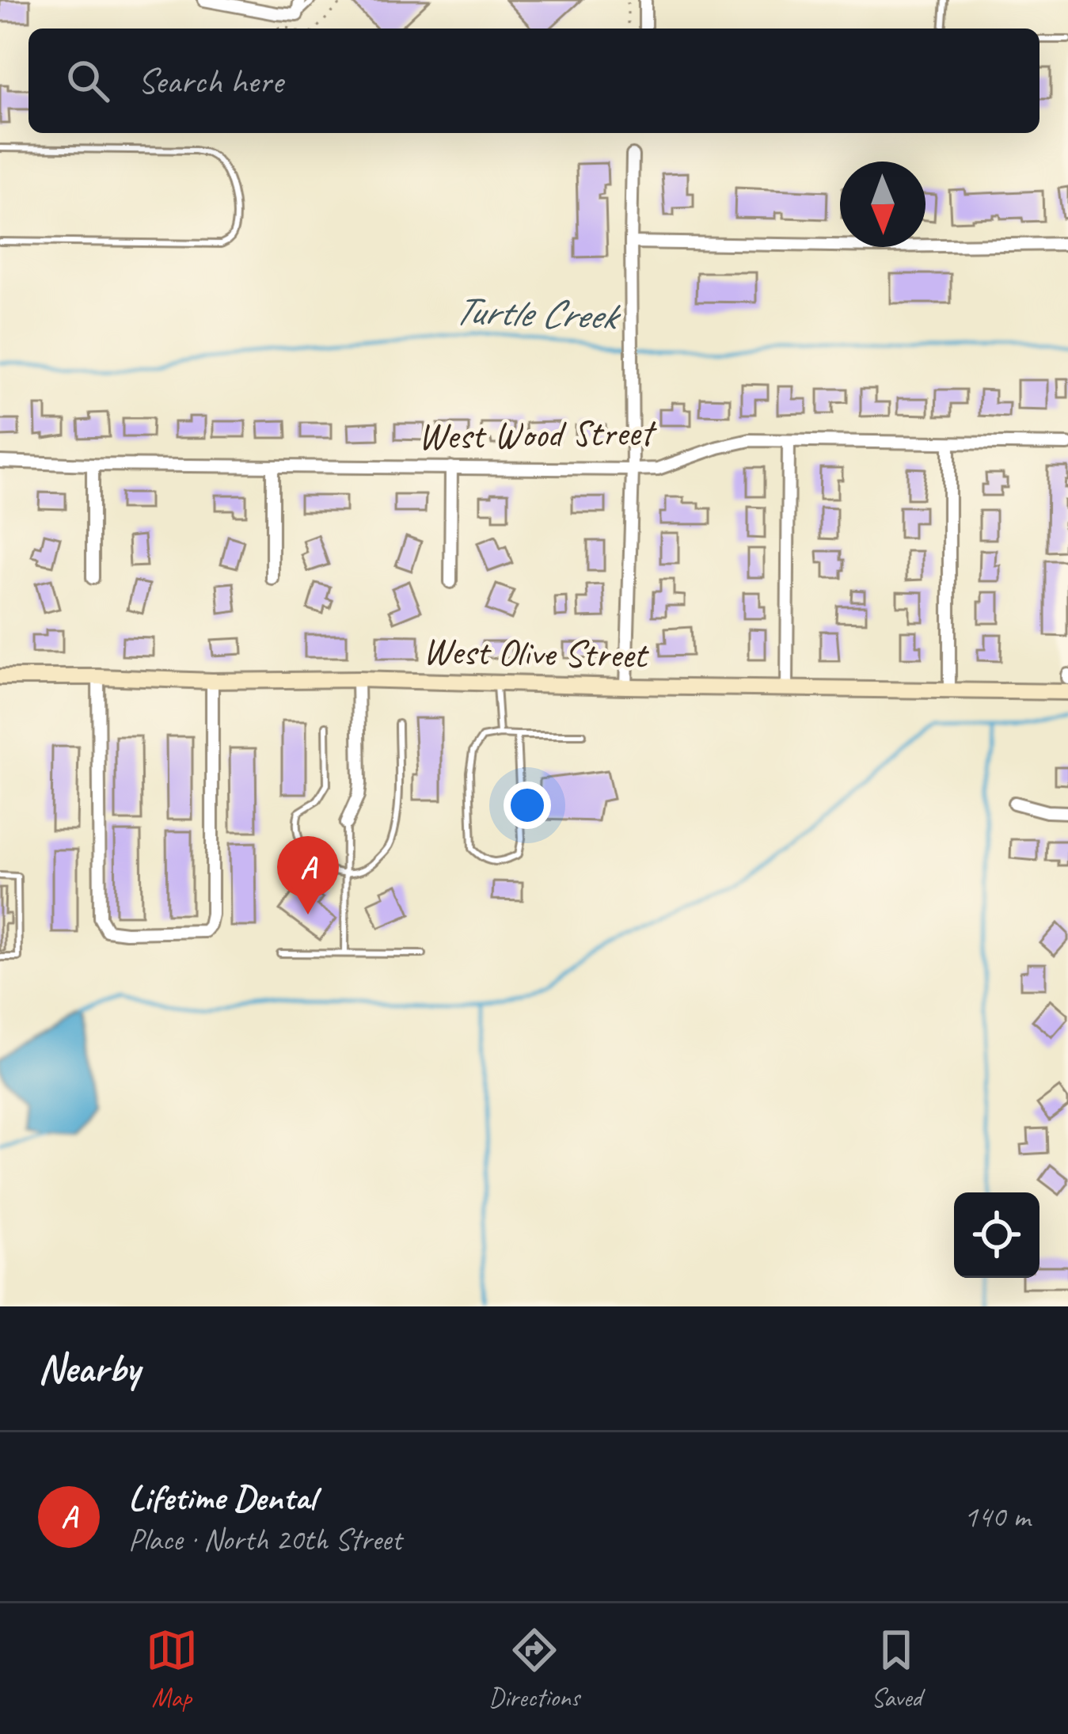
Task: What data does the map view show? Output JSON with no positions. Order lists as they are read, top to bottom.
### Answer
{
  "streets": {
    "main road": ["West Olive Street"],
    "street": ["West Wood Street"]
  },
  "water": ["Turtle Creek"],
  "north": "bottom",
  "page": {
    "search": "Search here",
    "pins": "A",
    "heading": "Nearby",
    "list": [
      {
        "mark": "A",
        "name": "Lifetime Dental",
        "note": "Place · North 20th Street",
        "value": "140 m"
      }
    ],
    "nav": ["Map", "Directions", "Saved"]
  }
}
